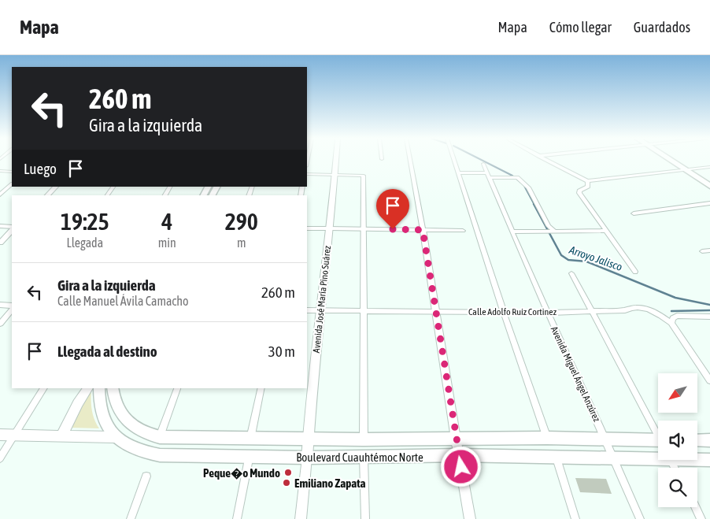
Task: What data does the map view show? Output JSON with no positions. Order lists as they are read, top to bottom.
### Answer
{
  "streets": {
    "main road": ["Avenida José María Pino Suárez", "Boulevard Cuauhtémoc Norte"],
    "street": ["Calle Adolfo Ruíz Cortinez", "Avenida Miguel Ángel Anzúrez"]
  },
  "crossings": [
    ["Avenida José María Pino Suárez", "Calle Adolfo Ruíz Cortinez"],
    ["Avenida José María Pino Suárez", "Boulevard Cuauhtémoc Norte"],
    ["Calle Adolfo Ruíz Cortinez", "Avenida Miguel Ángel Anzúrez"],
    ["Avenida Miguel Ángel Anzúrez", "Boulevard Cuauhtémoc Norte"]
  ],
  "water": ["Arroyo Jalisco"],
  "places": ["Peque�o Mundo", "Emiliano Zapata"],
  "north": "bottom left",
  "page": {
    "header": "Mapa",
    "nav": ["Mapa", "Cómo llegar", "Guardados"],
    "turn": ["260 m", "Gira a la izquierda"],
    "then": "Luego",
    "eta": [
      "19:25",
      "Llegada",
      "4",
      "min",
      "290",
      "m"
    ],
    "list": [
      {
        "name": "Gira a la izquierda",
        "note": "Calle Manuel Ávila Camacho",
        "value": "260 m"
      },
      {
        "name": "Llegada al destino",
        "value": "30 m"
      }
    ]
  }
}
